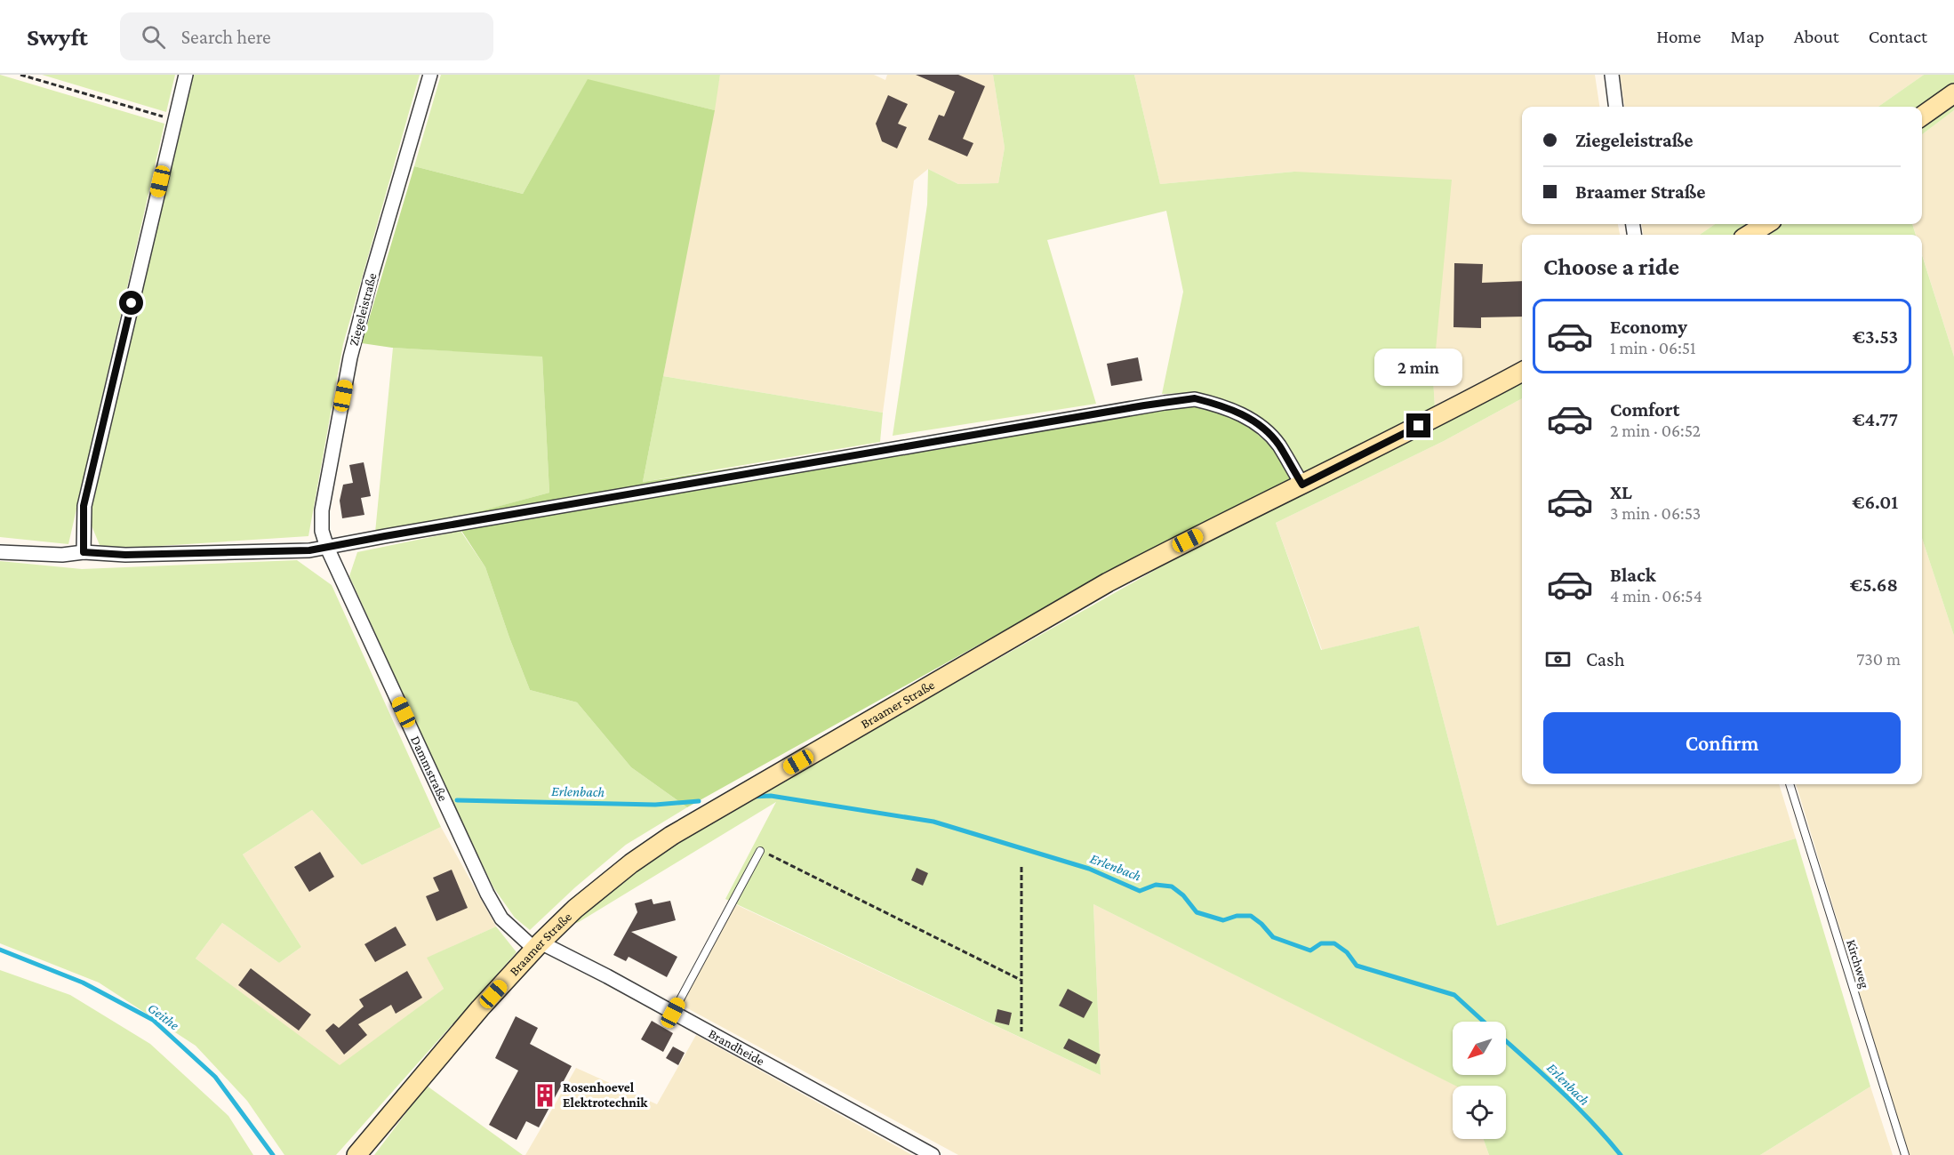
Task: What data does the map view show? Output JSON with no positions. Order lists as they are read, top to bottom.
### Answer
{
  "streets": {
    "street": [
      "Ziegeleistraße",
      "Braamer Straße",
      "Dammstraße",
      "Brandheide"
    ],
    "lane": ["Kirchweg"]
  },
  "crossings": [
    ["Ziegeleistraße", "Dammstraße"],
    ["Braamer Straße", "Dammstraße"],
    ["Braamer Straße", "Brandheide"],
    ["Dammstraße", "Brandheide"]
  ],
  "water": ["Erlenbach", "Geithe"],
  "places": {
    "building": ["Rosenhoevel Elektrotechnik"]
  },
  "north": "bottom left",
  "page": {
    "header": "Swyft",
    "search": "Search here",
    "nav": [
      "Home",
      "Map",
      "About",
      "Contact"
    ],
    "banner": ["Ziegeleistraße", "Braamer Straße"],
    "heading": "Choose a ride",
    "list": [
      {
        "name": "Economy",
        "note": "1 min · 06:51",
        "value": "€3.53"
      },
      {
        "name": "Comfort",
        "note": "2 min · 06:52",
        "value": "€4.77"
      },
      {
        "name": "XL",
        "note": "3 min · 06:53",
        "value": "€6.01"
      },
      {
        "name": "Black",
        "note": "4 min · 06:54",
        "value": "€5.68"
      }
    ],
    "bubble": "2 min",
    "pay": ["Cash", "730 m"],
    "buttons": "Confirm"
  }
}
